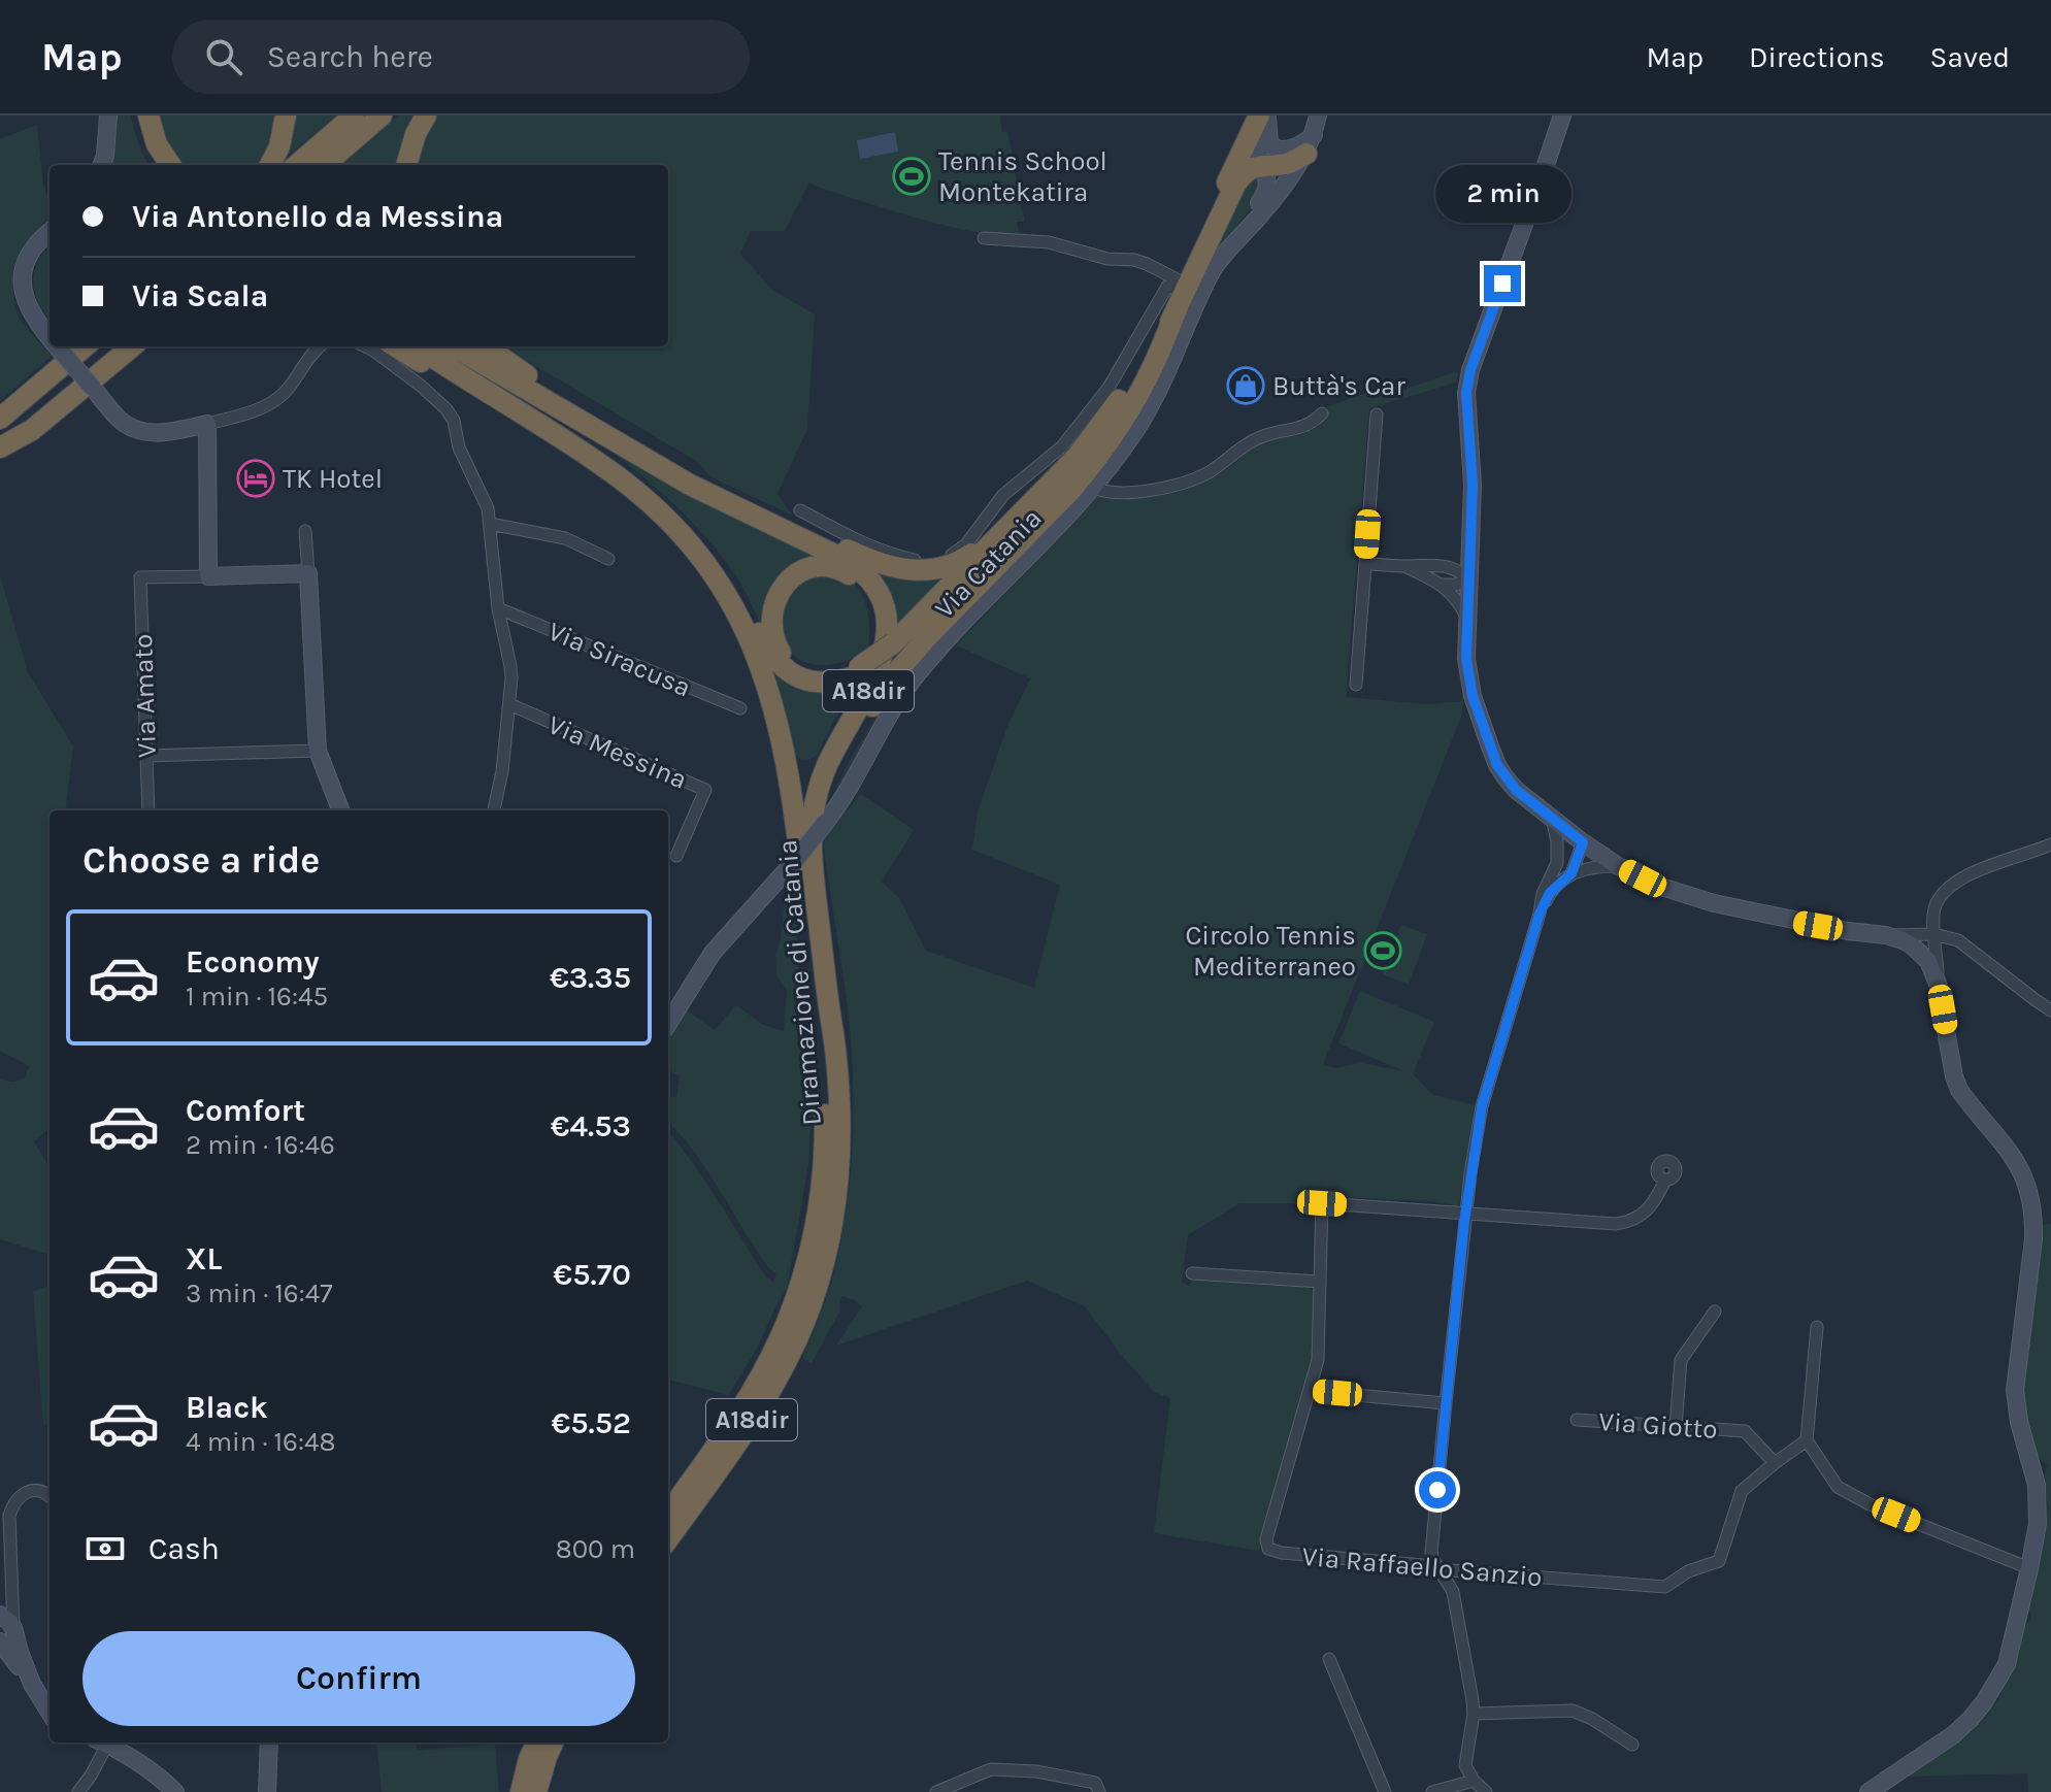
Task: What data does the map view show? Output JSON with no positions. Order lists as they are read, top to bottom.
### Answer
{
  "streets": {
    "highway": ["A18dir", "Diramazione di Catania"],
    "main road": ["Via Catania"],
    "street": [
      "Via Siracusa",
      "Via Amato",
      "Via Messina",
      "Via Giotto",
      "Via Raffaello Sanzio"
    ]
  },
  "crossings": [
    ["Via Giotto", "Via Raffaello Sanzio"]
  ],
  "places": {
    "sports": ["Tennis School Montekatira", "Circolo Tennis Mediterraneo"],
    "shop": ["Buttà's Car"],
    "hotel": ["TK Hotel"]
  },
  "page": {
    "header": "Map",
    "search": "Search here",
    "nav": ["Map", "Directions", "Saved"],
    "bubble": "2 min",
    "banner": ["Via Antonello da Messina", "Via Scala"],
    "heading": "Choose a ride",
    "list": [
      {
        "name": "Economy",
        "note": "1 min · 16:45",
        "value": "€3.35"
      },
      {
        "name": "Comfort",
        "note": "2 min · 16:46",
        "value": "€4.53"
      },
      {
        "name": "XL",
        "note": "3 min · 16:47",
        "value": "€5.70"
      },
      {
        "name": "Black",
        "note": "4 min · 16:48",
        "value": "€5.52"
      }
    ],
    "pay": ["Cash", "800 m"],
    "buttons": "Confirm"
  }
}
